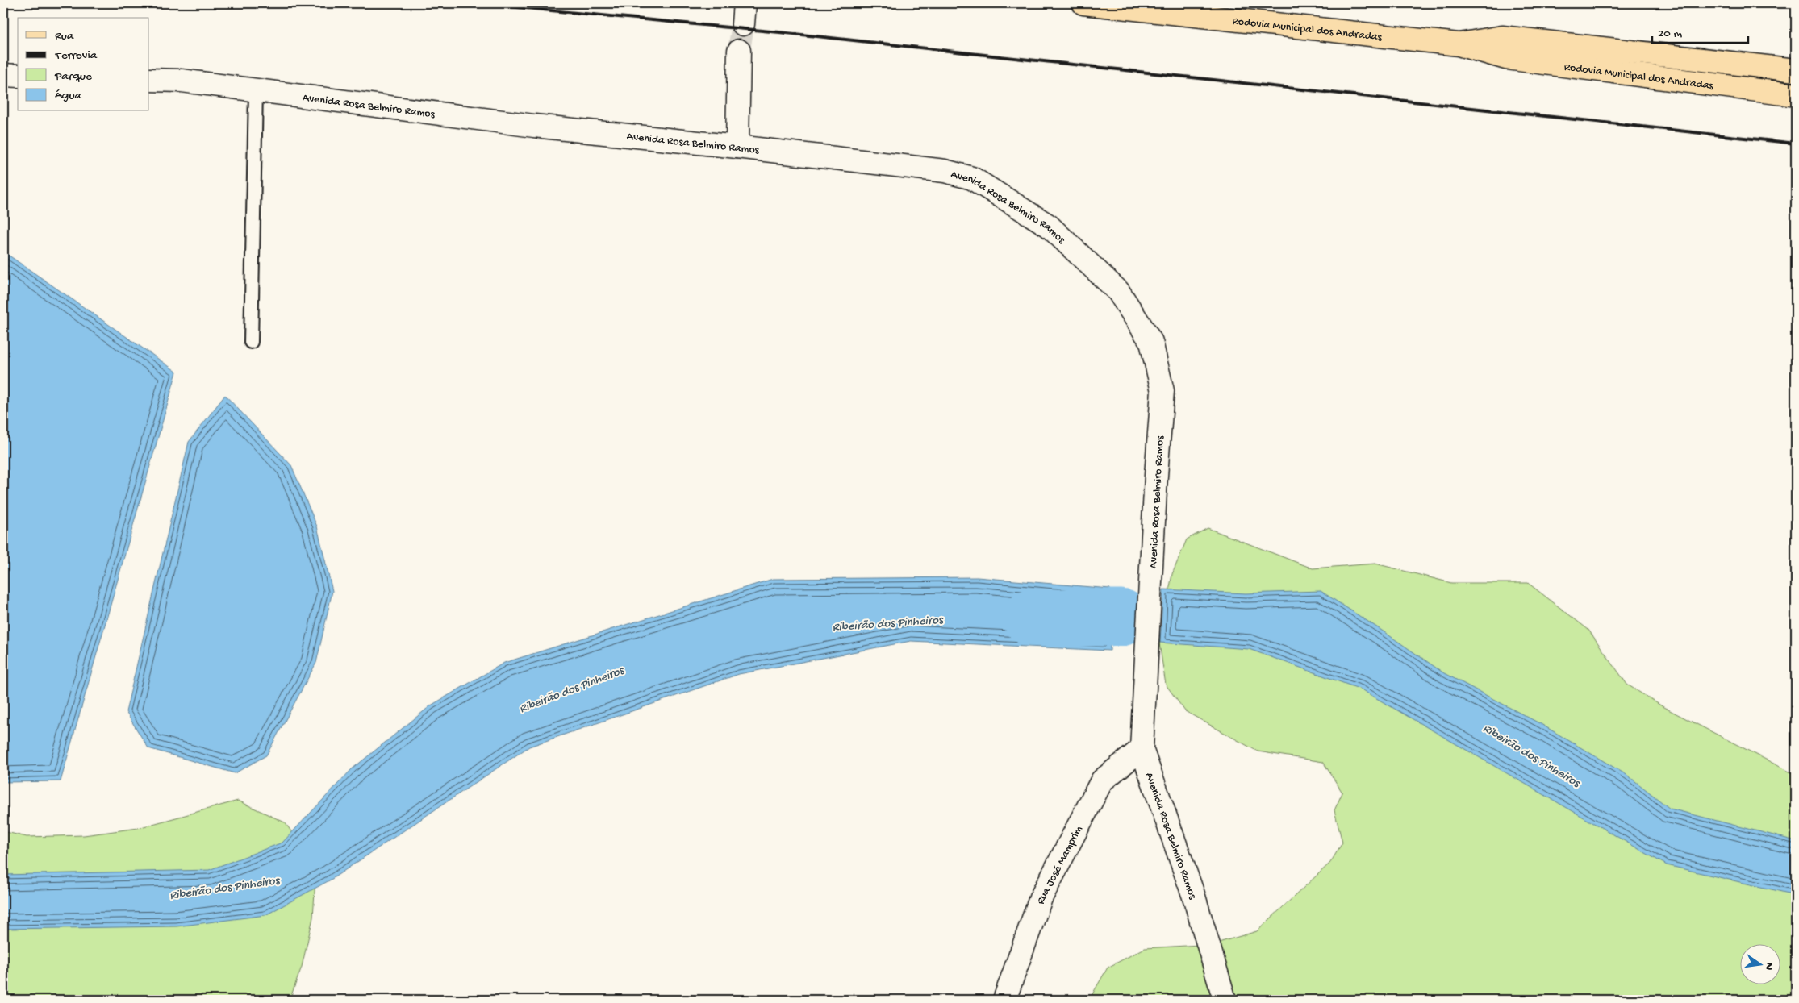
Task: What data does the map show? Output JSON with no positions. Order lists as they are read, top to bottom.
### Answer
{
  "streets": {
    "main road": ["Rodovia Municipal dos Andradas", "Avenida Rosa Belmiro Ramos", "Rua José Mamprim"]
  },
  "crossings": [
    ["Avenida Rosa Belmiro Ramos", "Rua José Mamprim"]
  ],
  "water": ["Ribeirão dos Pinheiros"],
  "legend": [
    "Rua",
    "Ferrovia",
    "Parque",
    "Água"
  ],
  "scale_bar": "20 m",
  "north": "right"
}
